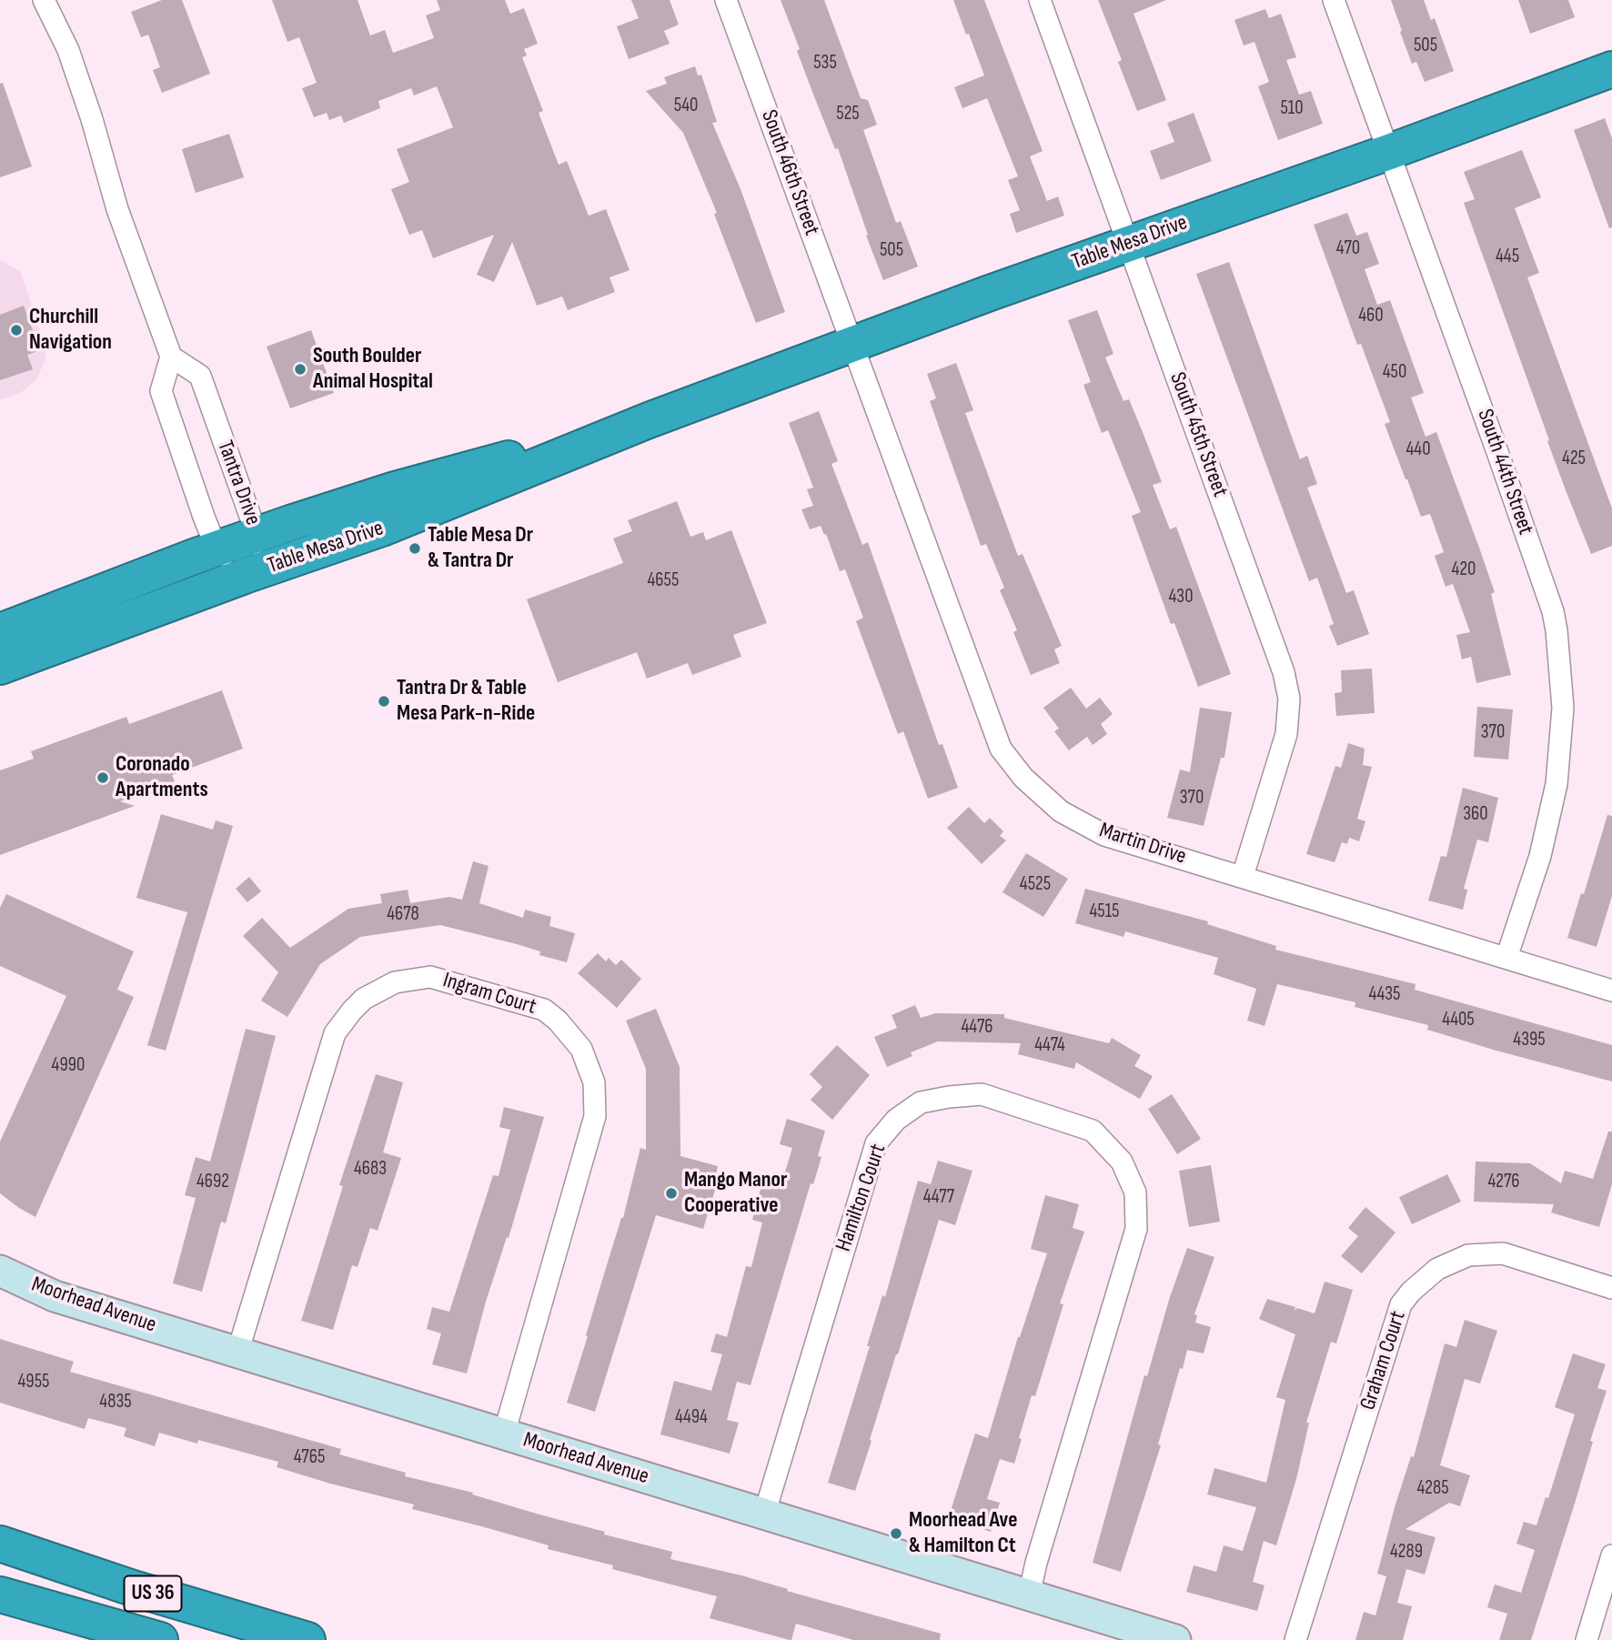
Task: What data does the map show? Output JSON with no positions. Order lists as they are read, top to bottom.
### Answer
{
  "streets": {
    "highway": ["Table Mesa Drive", "US 36"],
    "street": [
      "South 46th Street",
      "South 45th Street",
      "South 44th Street",
      "Tantra Drive",
      "Martin Drive",
      "Ingram Court",
      "Hamilton Court",
      "Moorhead Avenue",
      "Graham Court"
    ]
  },
  "crossings": [
    ["South 46th Street", "Table Mesa Drive"],
    ["South 46th Street", "Martin Drive"],
    ["Table Mesa Drive", "South 45th Street"],
    ["Table Mesa Drive", "South 44th Street"],
    ["Table Mesa Drive", "Tantra Drive"],
    ["Table Mesa Drive", "Martin Drive"],
    ["South 45th Street", "Martin Drive"],
    ["South 44th Street", "Martin Drive"],
    ["Ingram Court", "Moorhead Avenue"],
    ["Hamilton Court", "Moorhead Avenue"]
  ],
  "places": [
    "Churchill Navigation",
    "South Boulder Animal Hospital",
    "Table Mesa Dr & Tantra Dr",
    "Tantra Dr & Table Mesa Park-n-Ride",
    "Coronado Apartments",
    "Mango Manor Cooperative",
    "Moorhead Ave & Hamilton Ct"
  ],
  "house_numbers": [
    "505",
    "535",
    "540",
    "510",
    "525",
    "470",
    "505",
    "445",
    "460",
    "450",
    "440",
    "425",
    "420",
    "4655",
    "430",
    "370",
    "370",
    "360",
    "4525",
    "4515",
    "4678",
    "4435",
    "4405",
    "4476",
    "4395",
    "4474",
    "4990",
    "4683",
    "4692",
    "4276",
    "4477",
    "4955",
    "4835",
    "4494",
    "4765",
    "4285",
    "4289"
  ]
}
